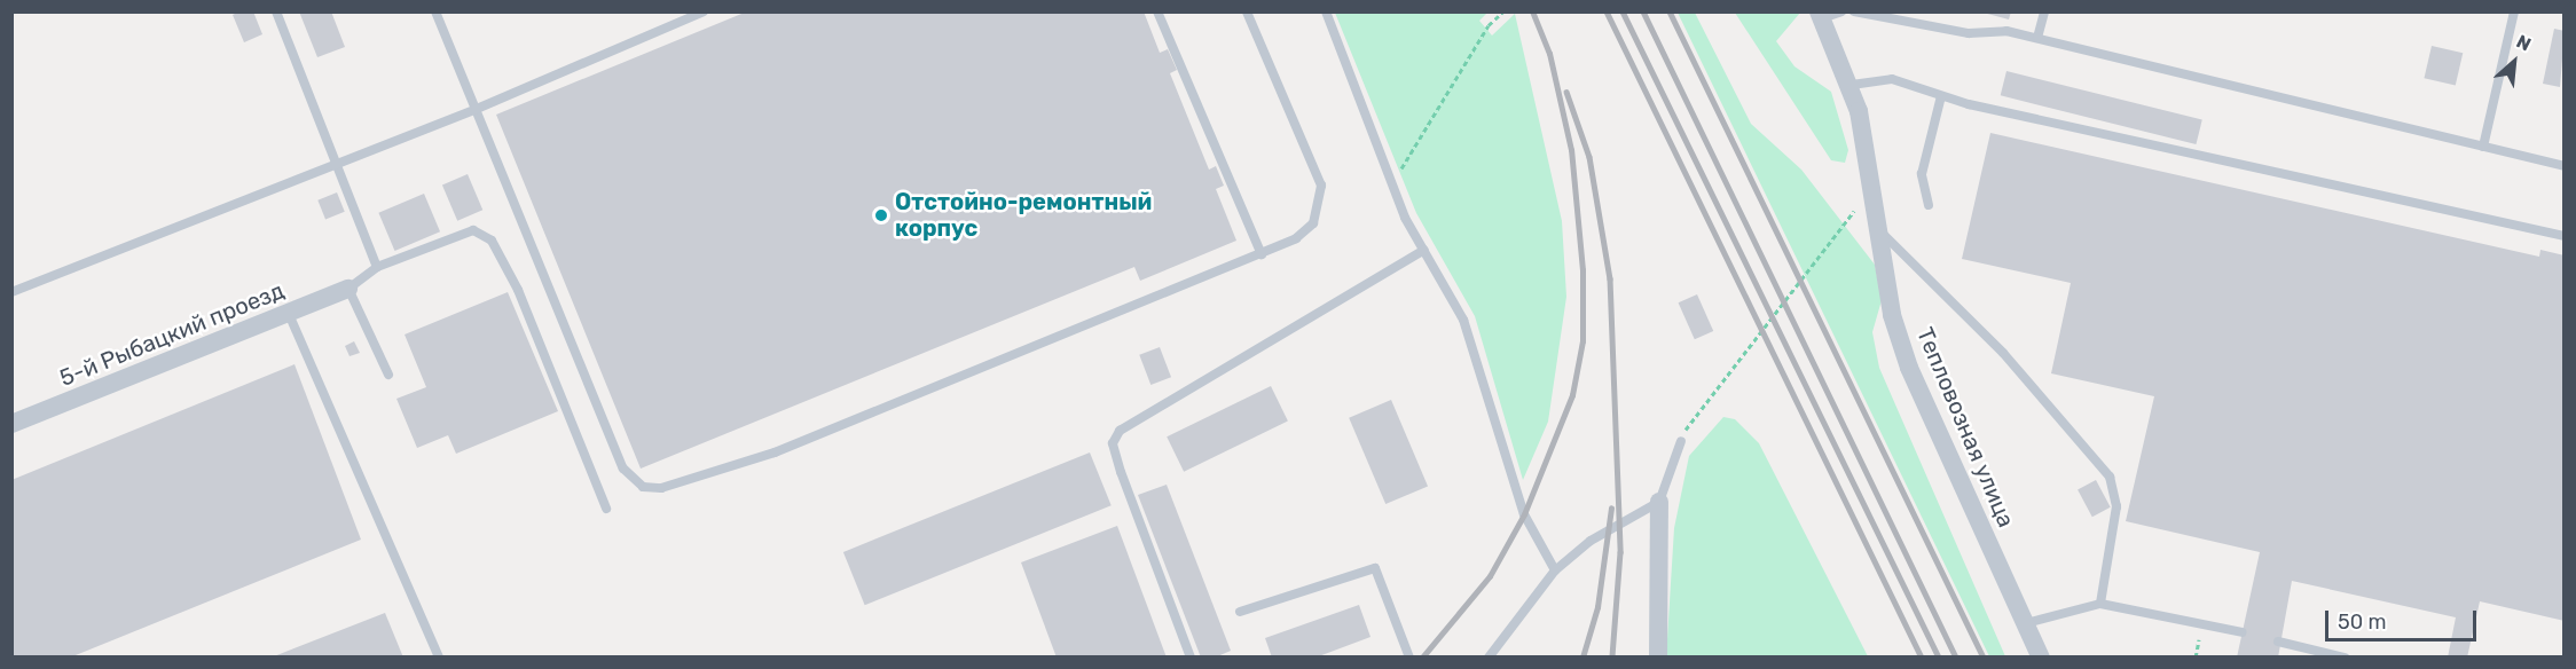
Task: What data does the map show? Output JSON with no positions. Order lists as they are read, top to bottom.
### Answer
{
  "streets": {
    "street": ["5-й Рыбацкий проезд", "Тепловозная улица"]
  },
  "places": ["Отстойно-ремонтный корпус"],
  "scale_bar": "50 m",
  "north": "top right"
}
